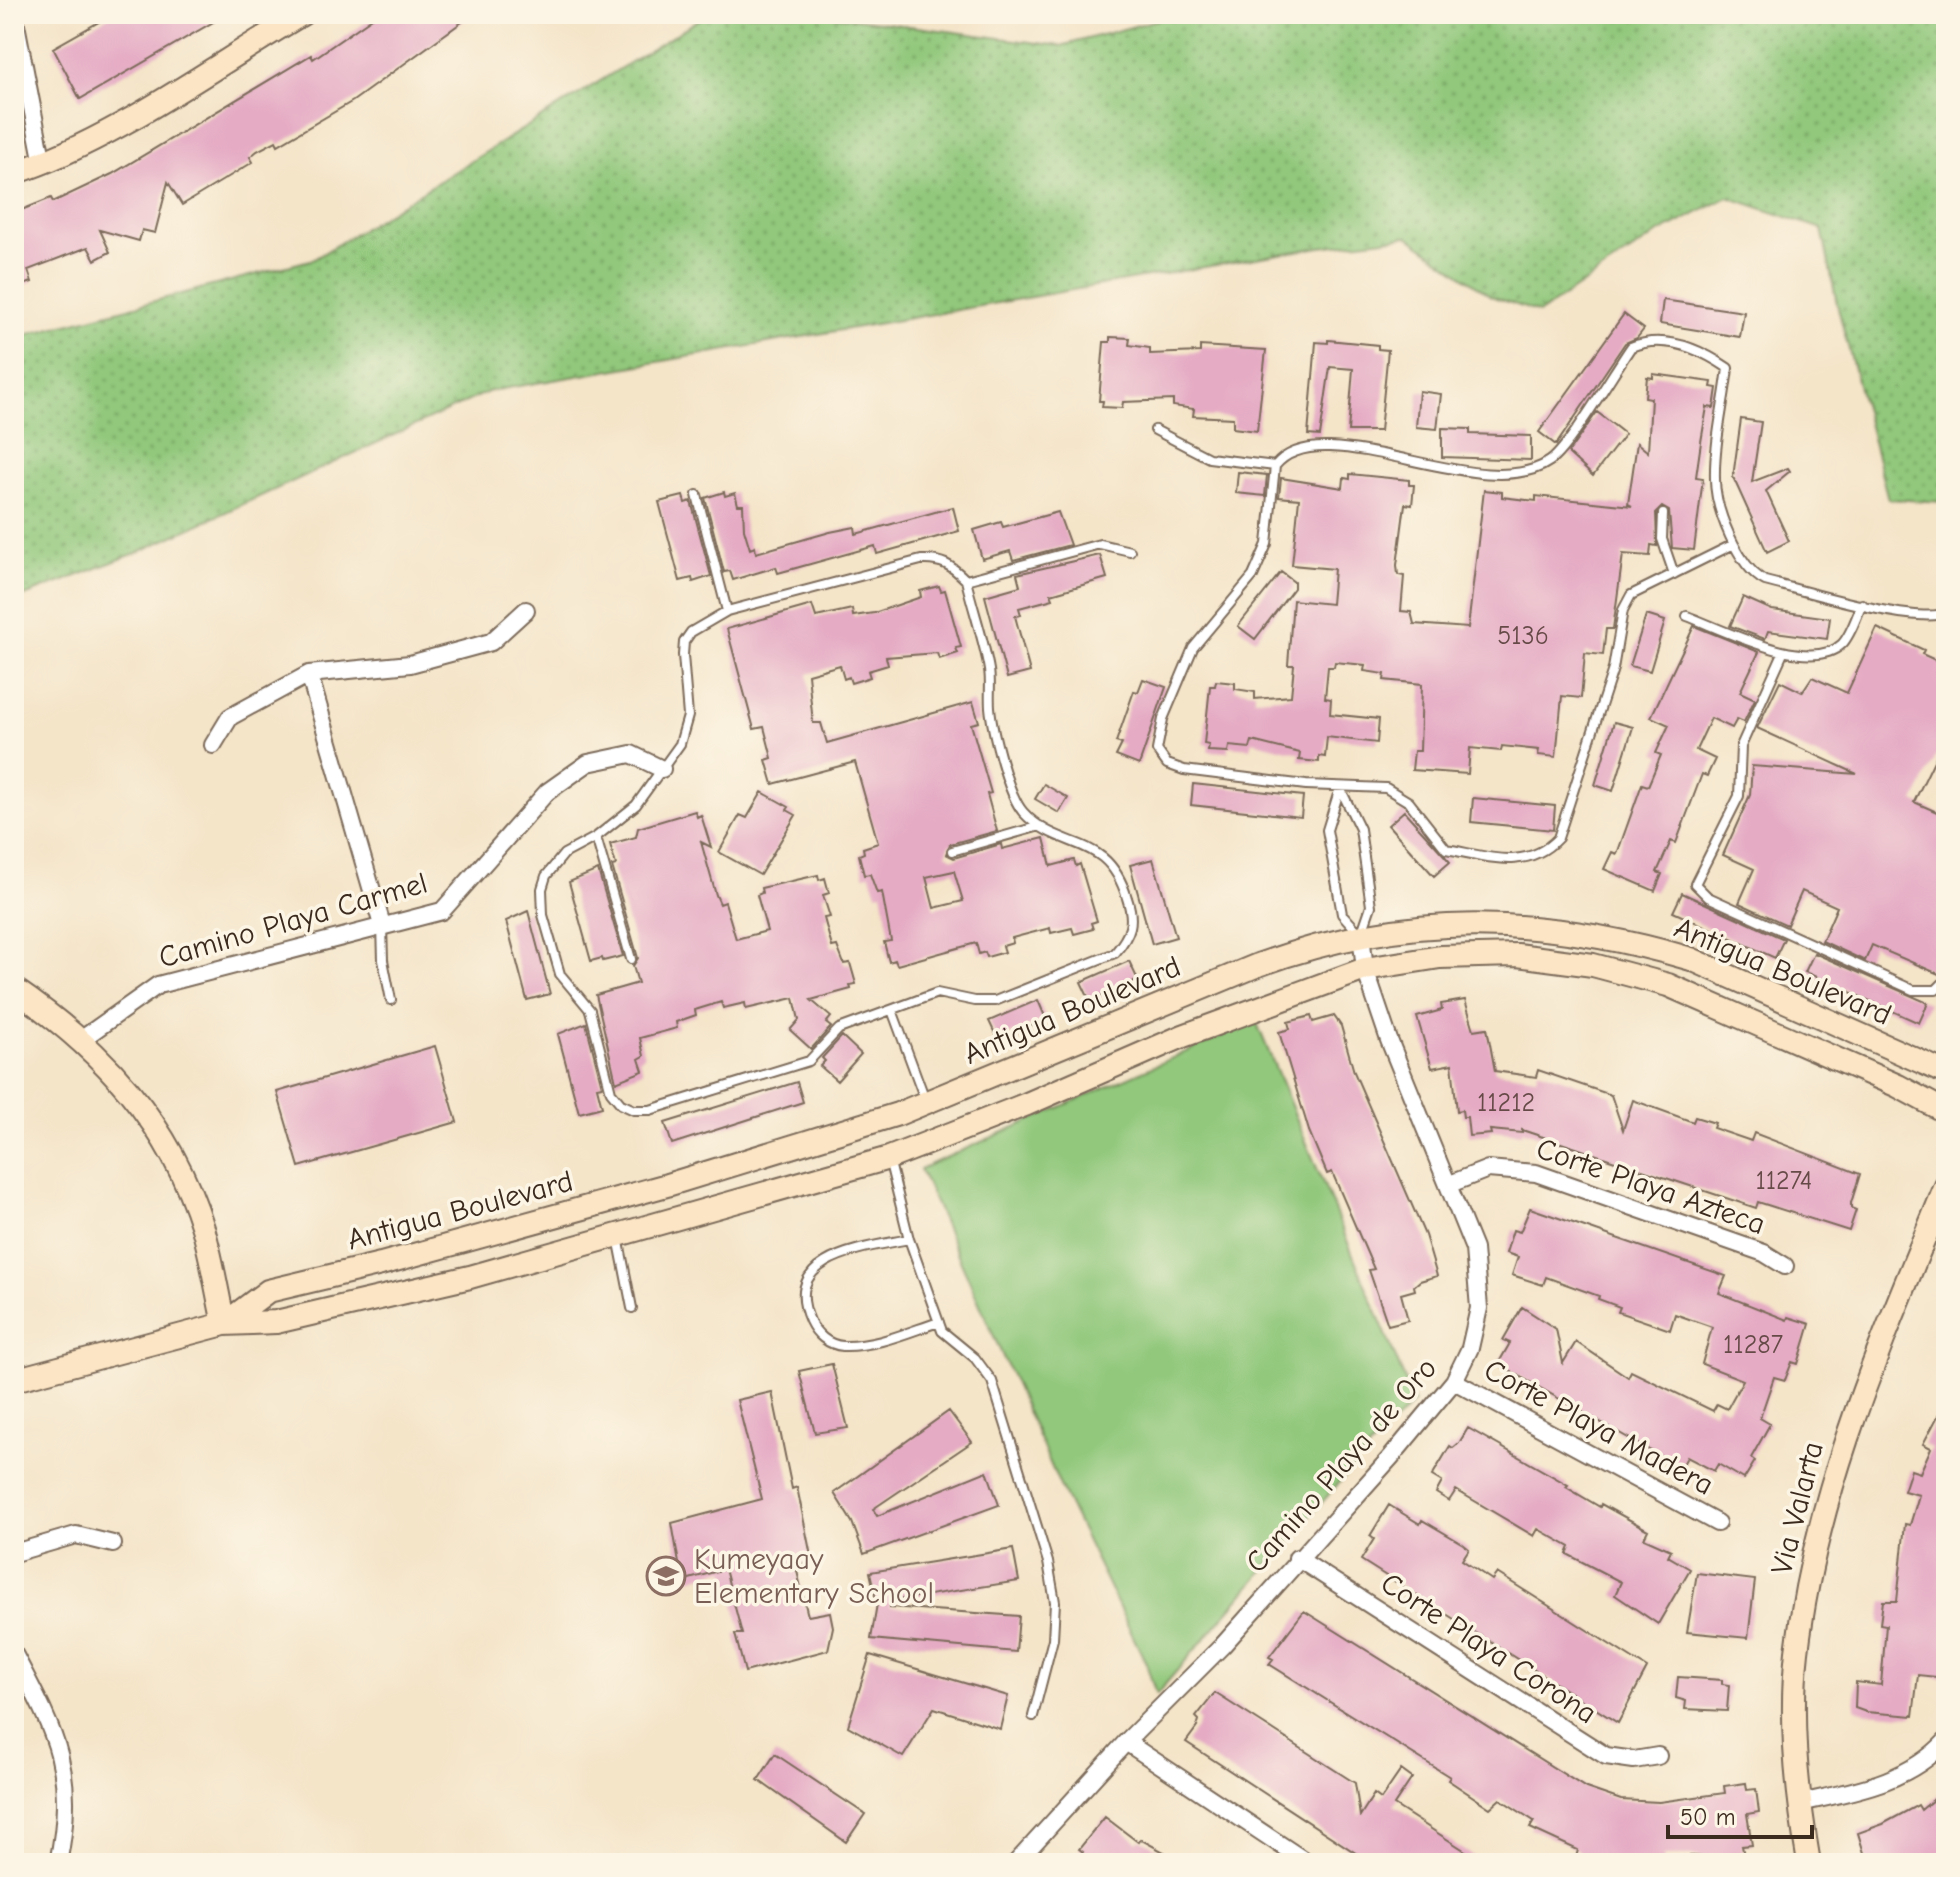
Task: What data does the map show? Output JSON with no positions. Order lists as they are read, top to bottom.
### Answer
{
  "streets": {
    "main road": ["Antigua Boulevard", "Via Valarta"],
    "street": [
      "Camino Playa Carmel",
      "Corte Playa Azteca",
      "Corte Playa Madera",
      "Camino Playa de Oro",
      "Corte Playa Corona"
    ]
  },
  "crossings": [
    ["Antigua Boulevard", "Camino Playa de Oro"],
    ["Corte Playa Azteca", "Camino Playa de Oro"],
    ["Corte Playa Madera", "Camino Playa de Oro"],
    ["Camino Playa de Oro", "Corte Playa Corona"]
  ],
  "places": {
    "school or university": ["Kumeyaay Elementary School"]
  },
  "house_numbers": [
    "5136",
    "11212",
    "11274",
    "11287"
  ],
  "scale_bar": "50 m"
}
